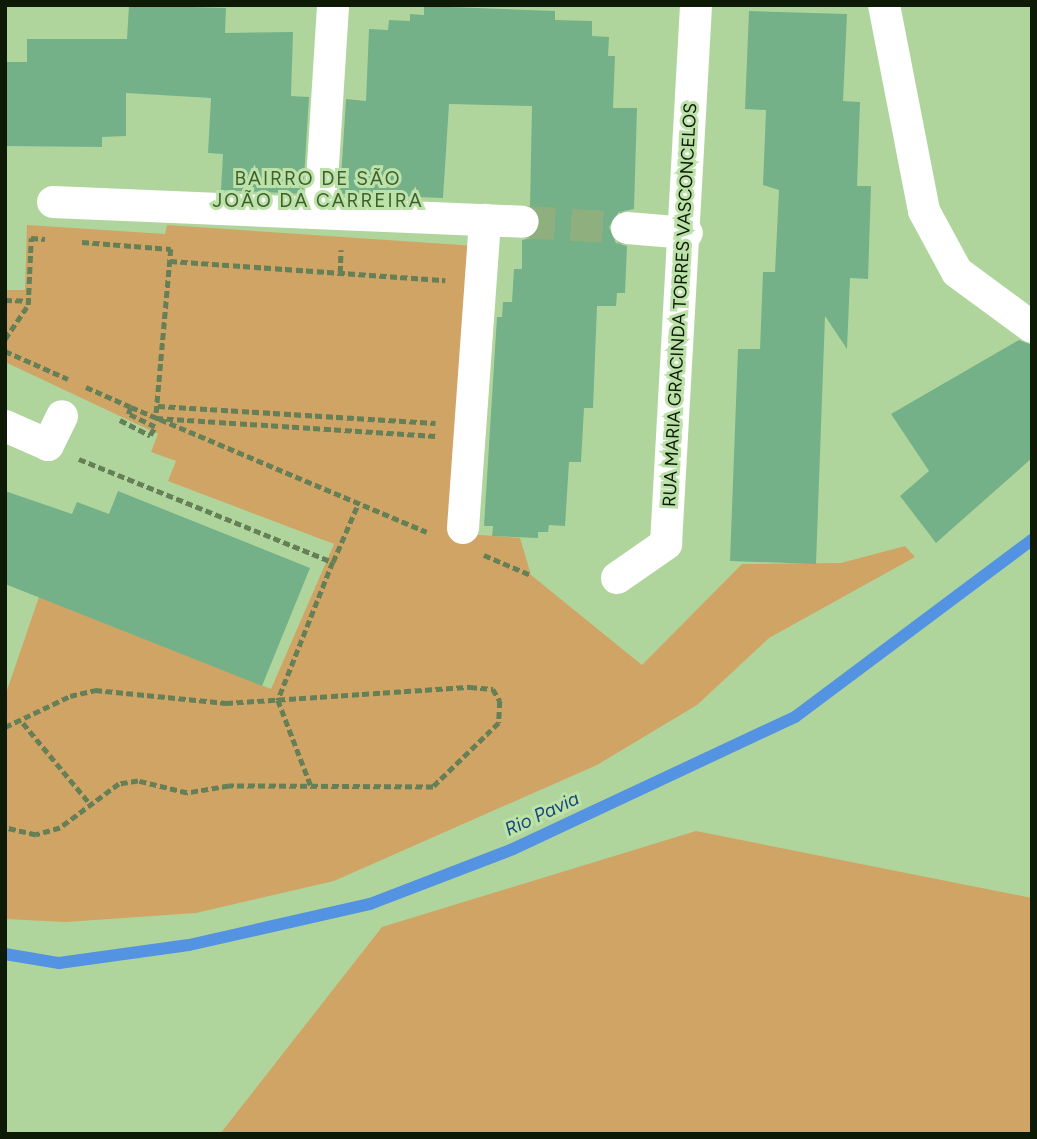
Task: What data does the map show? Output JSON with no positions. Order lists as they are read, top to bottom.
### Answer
{
  "streets": {
    "street": ["RUA MARIA GRACINDA TORRES VASCONCELOS"]
  },
  "districts": ["BAIRRO DE SÃO JOÃO DA CARREIRA"],
  "water": ["Rio Pavia"]
}
